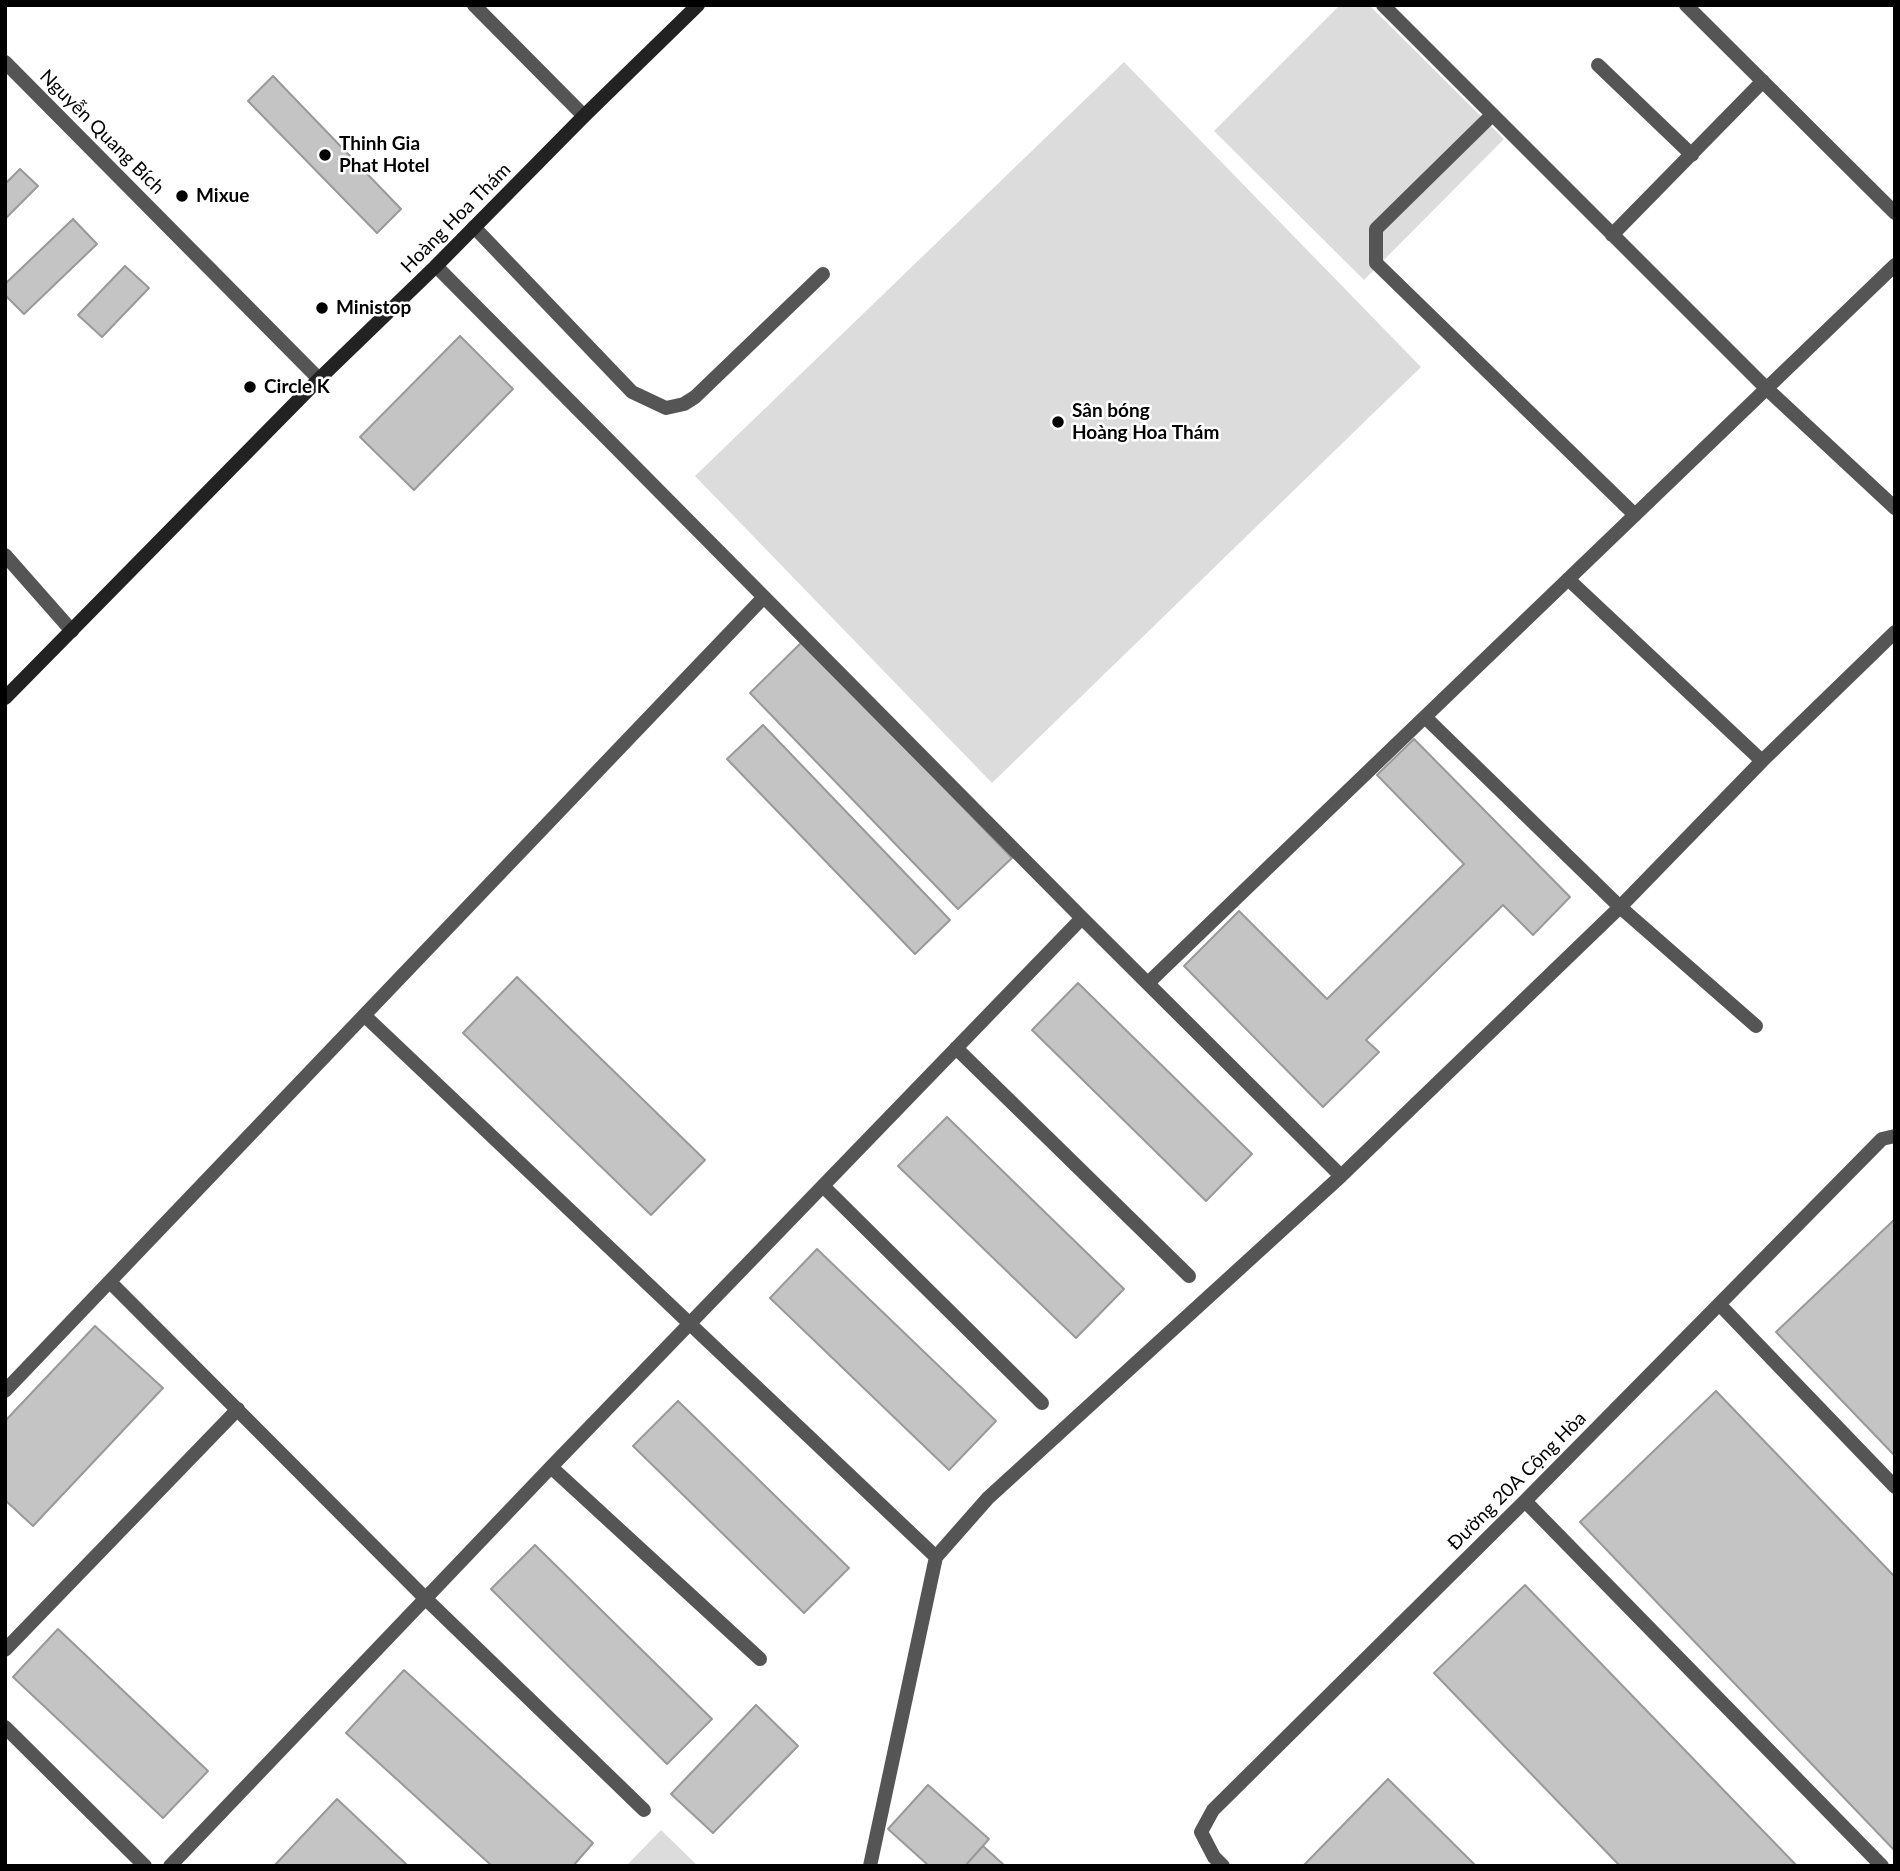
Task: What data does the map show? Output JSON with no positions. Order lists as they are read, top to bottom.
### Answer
{
  "streets": {
    "main road": ["Hoàng Hoa Thám"],
    "street": ["Nguyễn Quang Bích", "Đường 20A Cộng Hòa"]
  },
  "crossings": [
    ["Nguyễn Quang Bích", "Hoàng Hoa Thám"]
  ],
  "places": [
    "Thinh Gia Phat Hotel",
    "Mixue",
    "Ministop",
    "Circle K",
    "Sân bóng Hoàng Hoa Thám"
  ]
}
